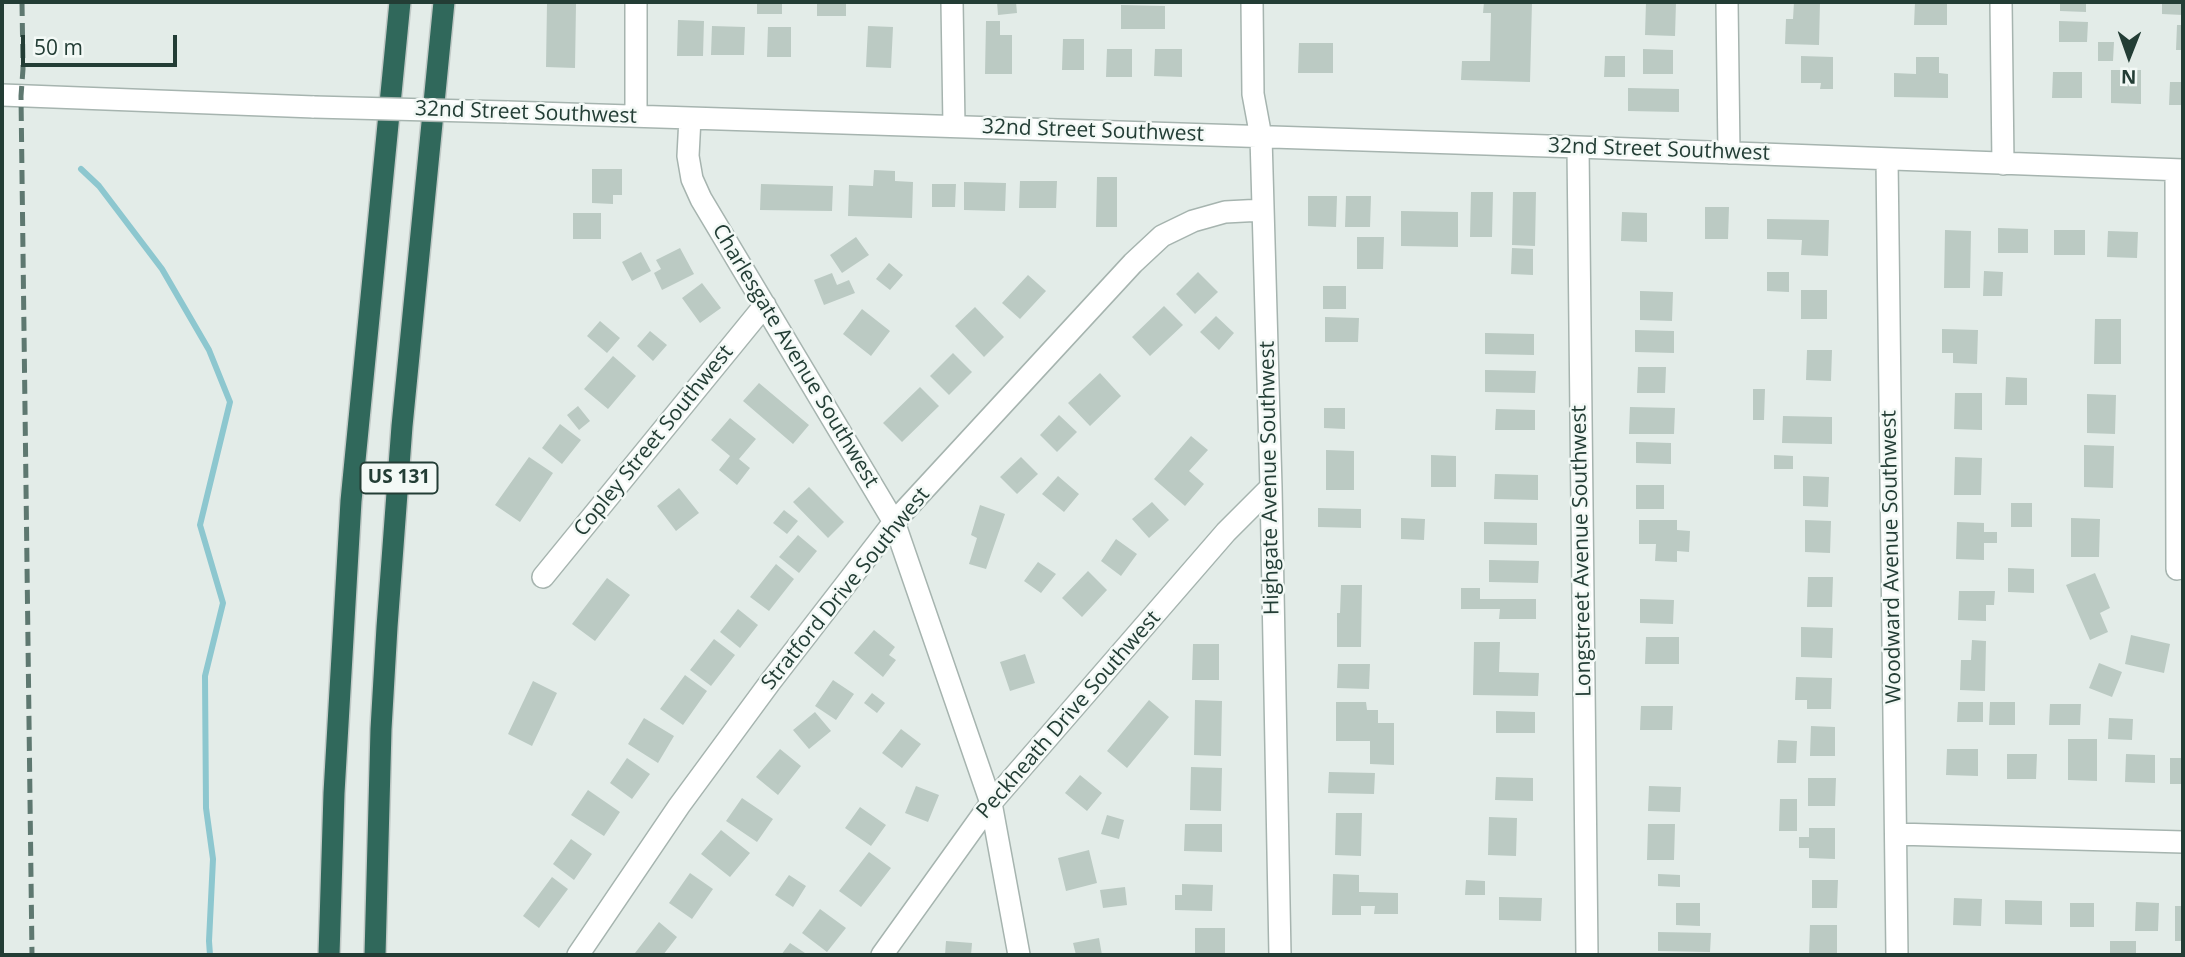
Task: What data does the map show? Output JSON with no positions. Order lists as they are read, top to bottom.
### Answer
{
  "streets": {
    "highway": ["US 131"],
    "street": [
      "32nd Street Southwest",
      "Charlesgate Avenue Southwest",
      "Copley Street Southwest",
      "Highgate Avenue Southwest",
      "Longstreet Avenue Southwest",
      "Woodward Avenue Southwest",
      "Stratford Drive Southwest",
      "Peckheath Drive Southwest"
    ]
  },
  "crossings": [
    ["32nd Street Southwest", "Charlesgate Avenue Southwest"],
    ["32nd Street Southwest", "Highgate Avenue Southwest"],
    ["32nd Street Southwest", "Longstreet Avenue Southwest"],
    ["32nd Street Southwest", "Woodward Avenue Southwest"],
    ["Charlesgate Avenue Southwest", "Copley Street Southwest"],
    ["Charlesgate Avenue Southwest", "Stratford Drive Southwest"],
    ["Charlesgate Avenue Southwest", "Peckheath Drive Southwest"],
    ["Highgate Avenue Southwest", "Stratford Drive Southwest"],
    ["Highgate Avenue Southwest", "Peckheath Drive Southwest"]
  ],
  "scale_bar": "50 m",
  "north": "bottom"
}
